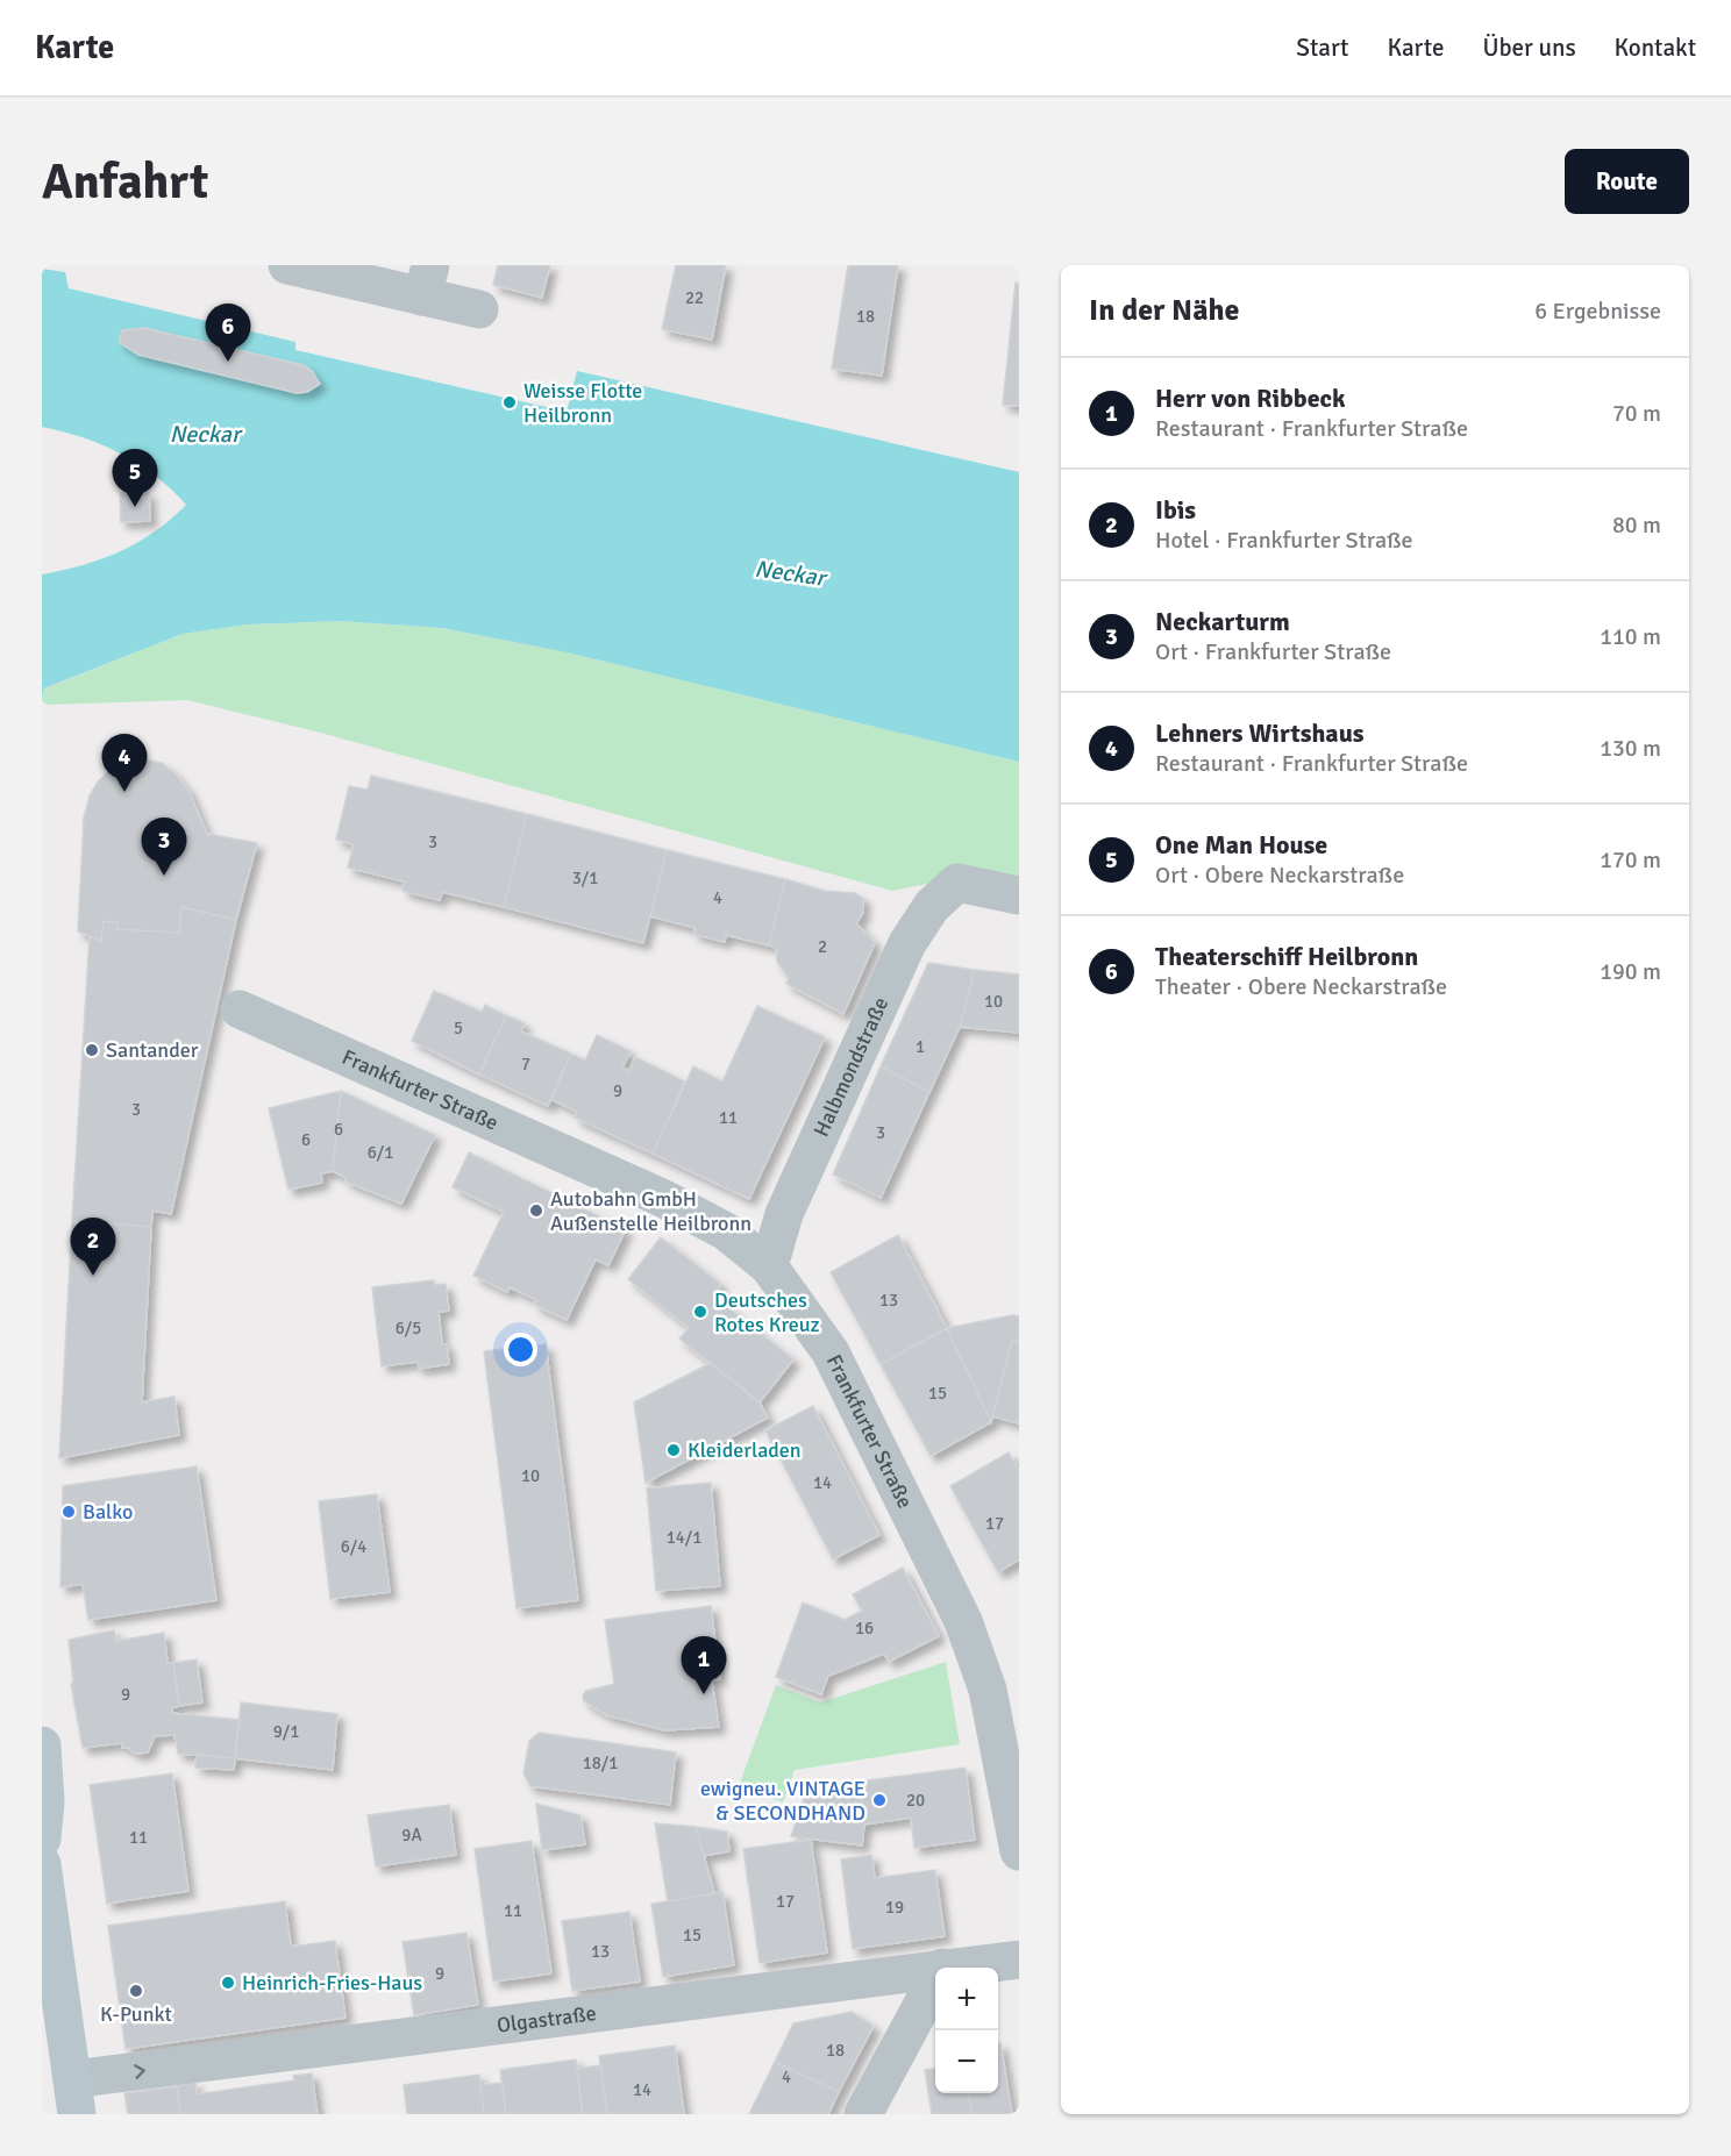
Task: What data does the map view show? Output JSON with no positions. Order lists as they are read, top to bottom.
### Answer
{
  "streets": {
    "street": ["Halbmondstraße", "Frankfurter Straße", "Olgastraße"]
  },
  "crossings": [
    ["Halbmondstraße", "Frankfurter Straße"]
  ],
  "one_way": ["Olgastraße"],
  "water": ["Neckar"],
  "places": [
    "Weisse Flotte Heilbronn",
    "Santander",
    "Autobahn GmbH Außenstelle Heilbronn",
    "Deutsches Rotes Kreuz",
    "Kleiderladen",
    "Balko",
    "ewigneu. VINTAGE & SECONDHAND",
    "Heinrich-Fries-Haus",
    "K-Punkt"
  ],
  "house_numbers": [
    "22",
    "18",
    "3",
    "3/1",
    "4",
    "2",
    "10",
    "5",
    "1",
    "7",
    "9",
    "3",
    "11",
    "6",
    "3",
    "6",
    "6/1",
    "13",
    "6/5",
    "15",
    "10",
    "14",
    "17",
    "14/1",
    "6/4",
    "16",
    "9",
    "9/1",
    "18/1",
    "20",
    "9A",
    "11",
    "17",
    "19",
    "11",
    "15",
    "13",
    "9",
    "18",
    "4",
    "14"
  ],
  "page": {
    "header": "Karte",
    "nav": [
      "Start",
      "Karte",
      "Über uns",
      "Kontakt"
    ],
    "buttons": "Route",
    "title": "Anfahrt",
    "heading": ["In der Nähe", "6 Ergebnisse"],
    "pins": [
      "6",
      "5",
      "4",
      "3",
      "2",
      "1"
    ],
    "list": [
      {
        "mark": "1",
        "name": "Herr von Ribbeck",
        "note": "Restaurant · Frankfurter Straße",
        "value": "70 m"
      },
      {
        "mark": "2",
        "name": "Ibis",
        "note": "Hotel · Frankfurter Straße",
        "value": "80 m"
      },
      {
        "mark": "3",
        "name": "Neckarturm",
        "note": "Ort · Frankfurter Straße",
        "value": "110 m"
      },
      {
        "mark": "4",
        "name": "Lehners Wirtshaus",
        "note": "Restaurant · Frankfurter Straße",
        "value": "130 m"
      },
      {
        "mark": "5",
        "name": "One Man House",
        "note": "Ort · Obere Neckarstraße",
        "value": "170 m"
      },
      {
        "mark": "6",
        "name": "Theaterschiff Heilbronn",
        "note": "Theater · Obere Neckarstraße",
        "value": "190 m"
      }
    ],
    "map_buttons": ["+", "−"]
  }
}
